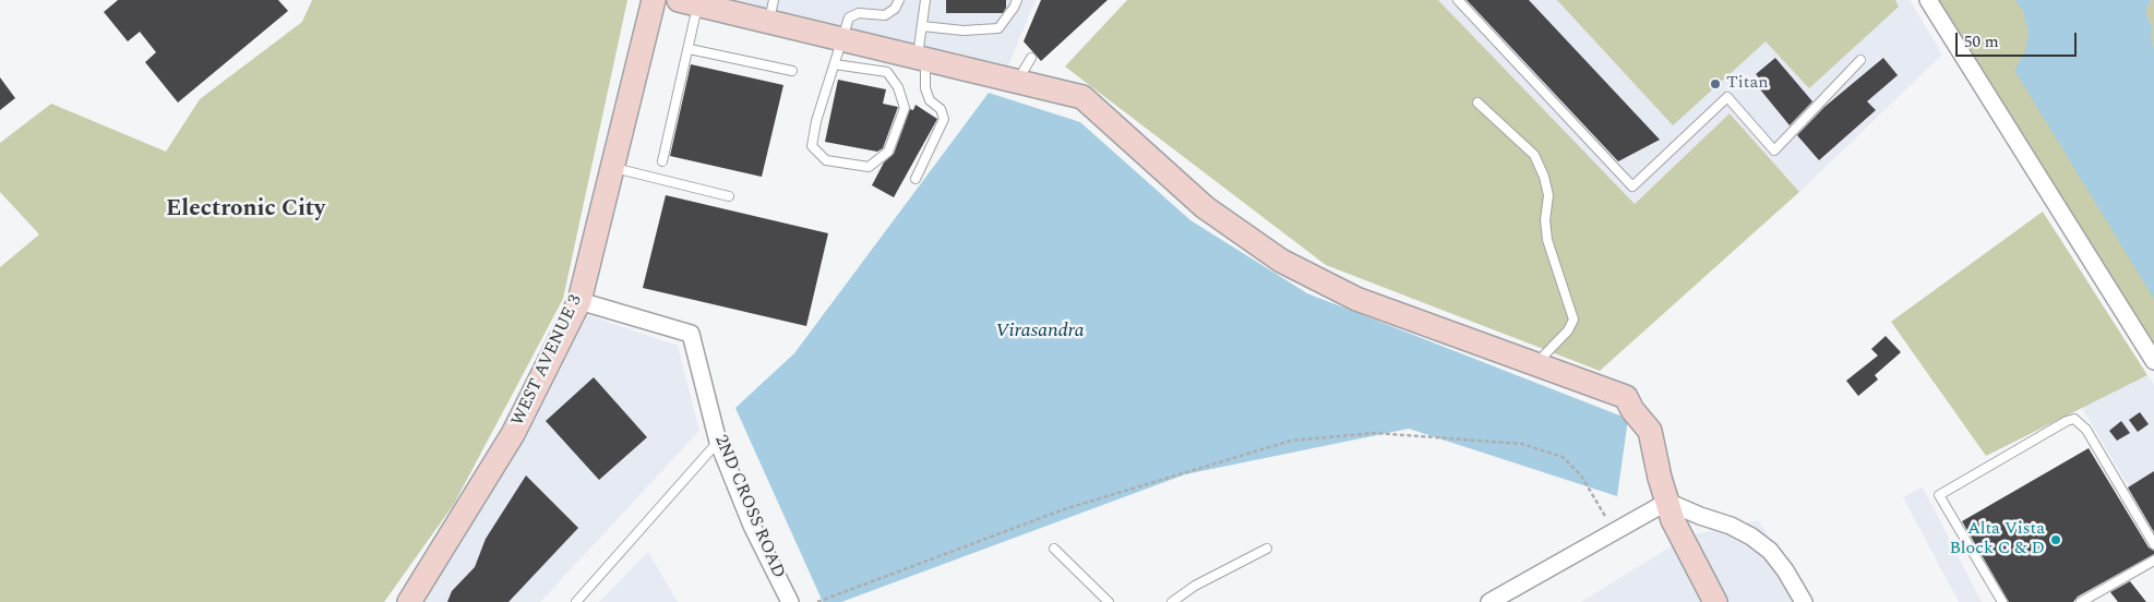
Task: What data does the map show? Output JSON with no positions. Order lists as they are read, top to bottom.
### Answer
{
  "streets": {
    "street": ["WEST AVENUE 3", "2ND CROSS ROAD"]
  },
  "crossings": [
    ["WEST AVENUE 3", "2ND CROSS ROAD"]
  ],
  "districts": ["Electronic City"],
  "water": ["Virasandra"],
  "places": ["Titan", "Alta Vista Block C & D"],
  "scale_bar": "50 m"
}
